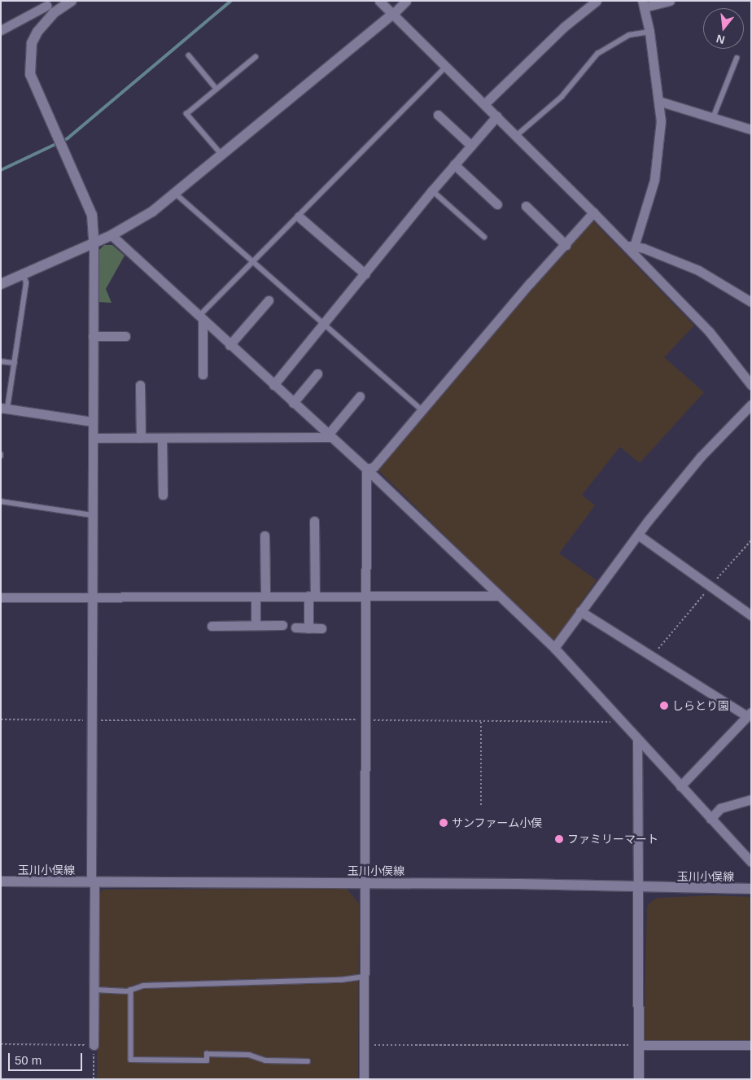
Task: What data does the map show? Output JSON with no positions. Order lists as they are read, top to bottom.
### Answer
{
  "streets": {
    "street": ["玉川小俣線"]
  },
  "places": ["しらとり園", "サンファーム小俣", "ファミリーマート"],
  "scale_bar": "50 m",
  "north": "bottom"
}
